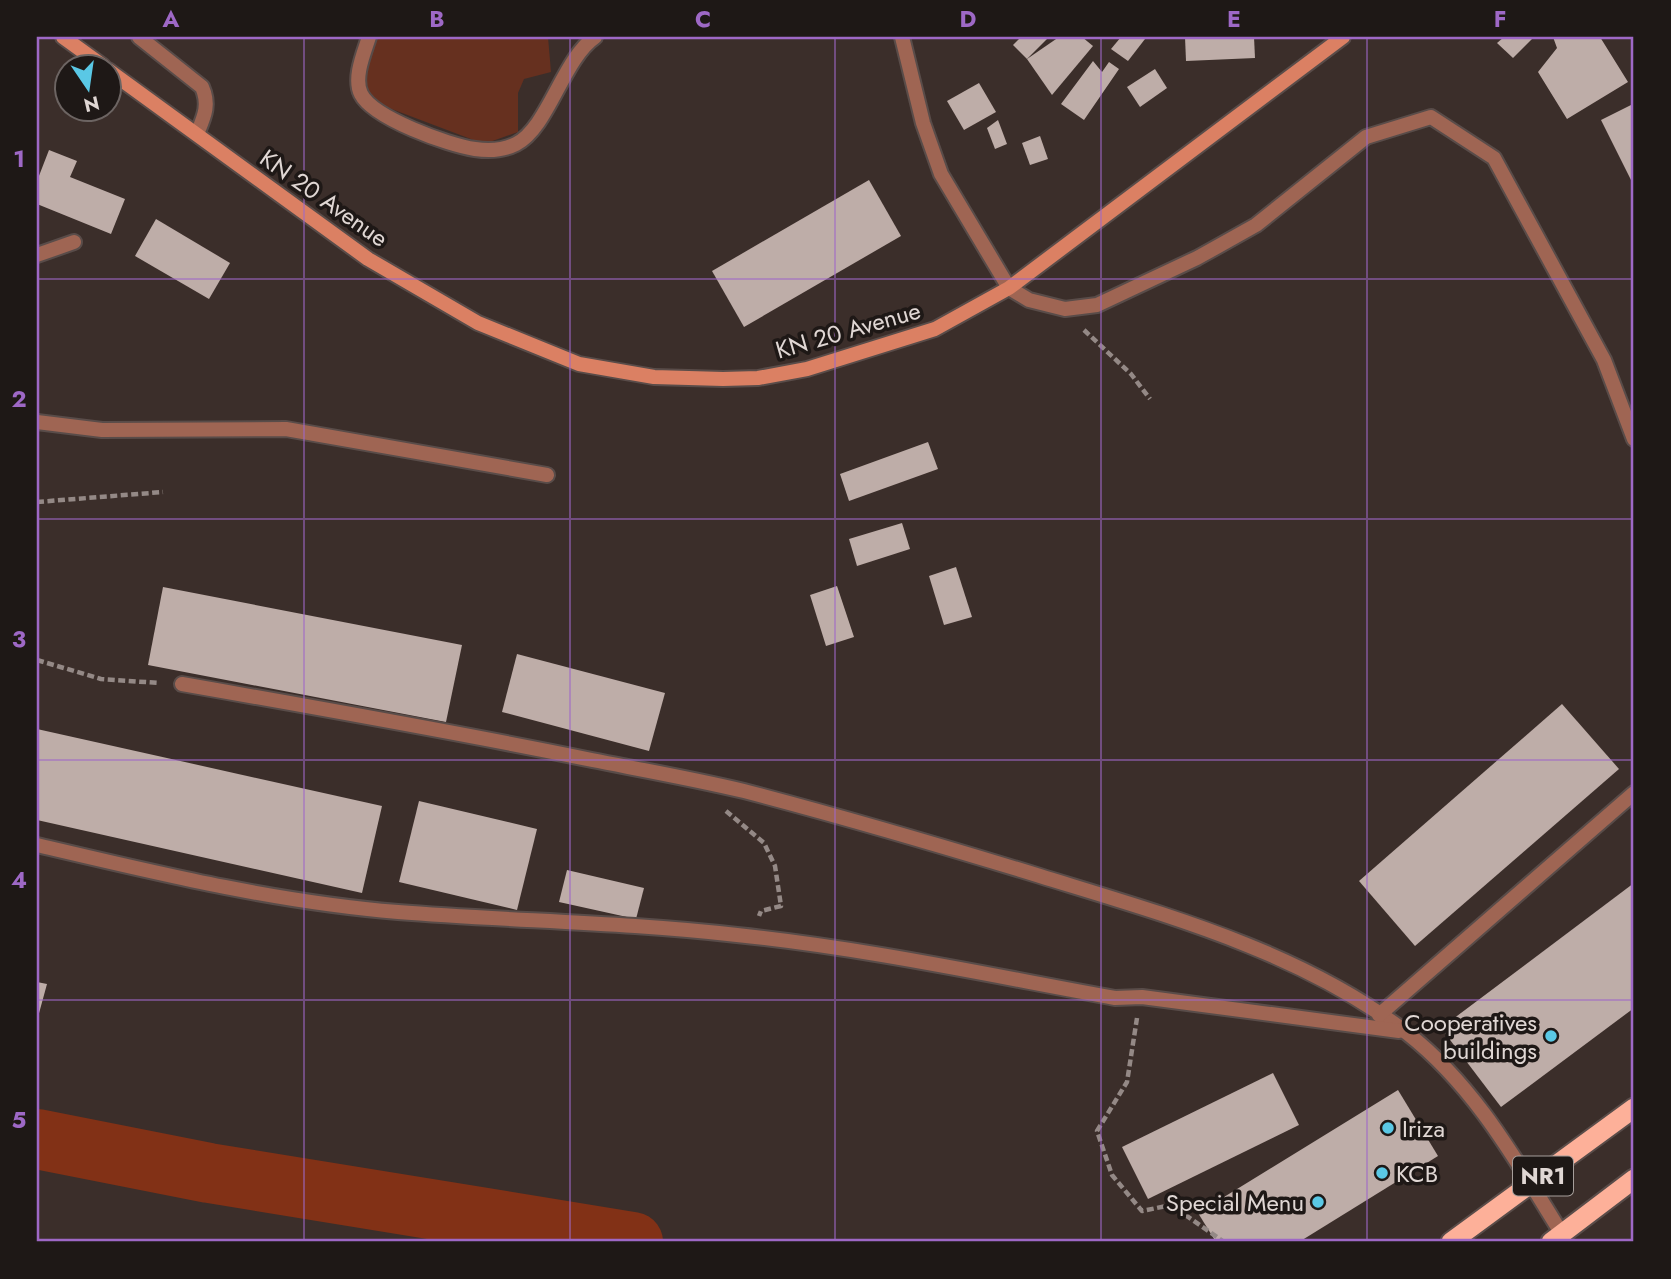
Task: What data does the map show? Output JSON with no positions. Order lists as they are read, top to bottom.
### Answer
{
  "streets": {
    "highway": ["NR1"],
    "main road": ["KN 20 Avenue"]
  },
  "places": [
    "Cooperatives buildings",
    "Iriza",
    "KCB",
    "Special Menu"
  ],
  "north": "bottom",
  "grid": {
    "columns": [
      "A",
      "B",
      "C",
      "D",
      "E",
      "F"
    ],
    "rows": [
      "1",
      "2",
      "3",
      "4",
      "5"
    ]
  }
}
